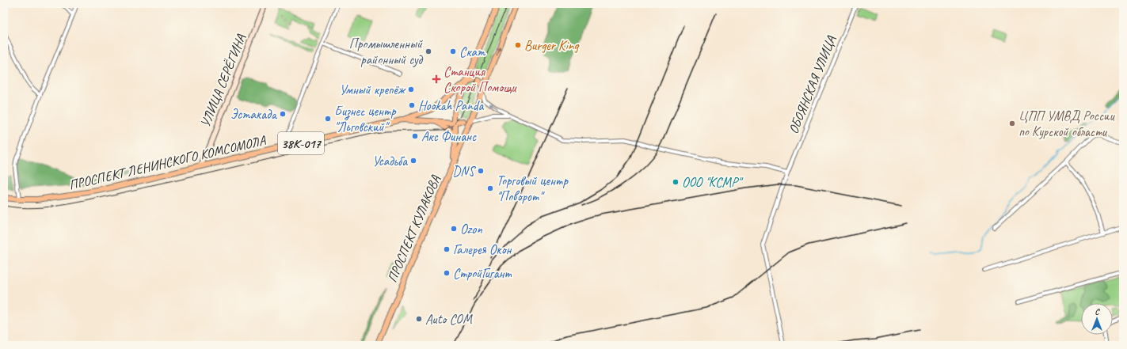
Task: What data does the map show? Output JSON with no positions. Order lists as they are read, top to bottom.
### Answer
{
  "streets": {
    "main road": [
      "УЛИЦА СЕРЁГИНА",
      "38К-017",
      "ПРОСПЕКТ ЛЕНИНСКОГО КОМСОМОЛА",
      "ПРОСПЕКТ КУЛАКОВА"
    ],
    "street": ["ОБОЯНСКАЯ УЛИЦА"]
  },
  "crossings": [
    ["УЛИЦА СЕРЁГИНА", "ПРОСПЕКТ ЛЕНИНСКОГО КОМСОМОЛА"],
    ["ПРОСПЕКТ ЛЕНИНСКОГО КОМСОМОЛА", "ПРОСПЕКТ КУЛАКОВА"]
  ],
  "places": {
    "other": [
      "Burger King",
      "Промышленный районный суд",
      "Скат",
      "Умный крепёж",
      "Hookah Panda",
      "Эстакада",
      "Бизнес центр \"Льговский\"",
      "ЦПП УМВД России по Курской области",
      "Акс Финанс",
      "Усадьба",
      "DNS",
      "ООО \"КСМР\"",
      "Торговый центр \"Поворот\"",
      "Ozon",
      "Галерея Окон",
      "СтройГигант",
      "Auto COM"
    ],
    "health": ["Станция Скорой Помощи"]
  },
  "north": "top"
}
